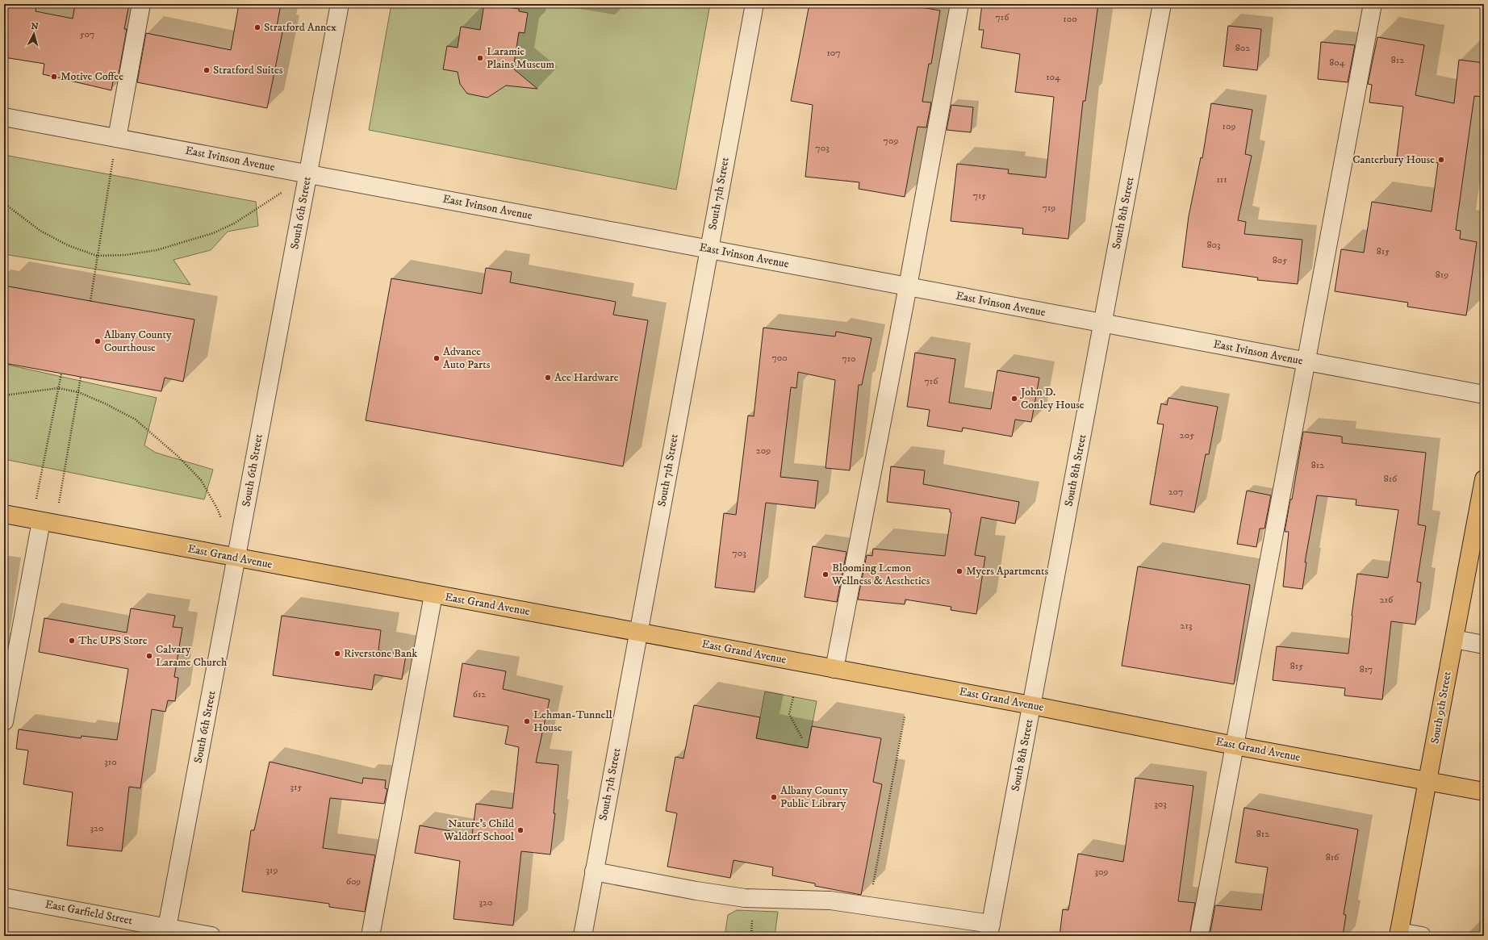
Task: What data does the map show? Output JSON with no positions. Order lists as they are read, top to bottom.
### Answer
{
  "streets": {
    "main road": ["East Grand Avenue", "South 9th Street"],
    "street": [
      "East Ivinson Avenue",
      "South 7th Street",
      "South 6th Street",
      "South 8th Street",
      "East Garfield Street"
    ]
  },
  "crossings": [
    ["East Ivinson Avenue", "South 7th Street"],
    ["East Ivinson Avenue", "South 6th Street"],
    ["East Ivinson Avenue", "South 8th Street"],
    ["South 7th Street", "East Grand Avenue"],
    ["South 6th Street", "East Grand Avenue"],
    ["South 6th Street", "East Garfield Street"],
    ["South 8th Street", "East Grand Avenue"],
    ["East Grand Avenue", "South 9th Street"]
  ],
  "places": [
    "Stratford Annex",
    "Laramie Plains Museum",
    "Stratford Suites",
    "Motive Coffee",
    "Canterbury House",
    "Albany County Courthouse",
    "Advance Auto Parts",
    "Ace Hardware",
    "John D. Conley House",
    "Myers Apartments",
    "Blooming Lemon Wellness & Aesthetics",
    "The UPS Store",
    "Riverstone Bank",
    "Calvary Larame Church",
    "Lehman-Tunnell House",
    "Albany County Public Library",
    "Nature's Child Waldorf School"
  ],
  "house_numbers": [
    "716",
    "100",
    "507",
    "802",
    "107",
    "812",
    "804",
    "104",
    "109",
    "709",
    "703",
    "111",
    "715",
    "719",
    "803",
    "815",
    "805",
    "819",
    "700",
    "710",
    "716",
    "205",
    "209",
    "812",
    "816",
    "207",
    "703",
    "216",
    "213",
    "815",
    "817",
    "612",
    "310",
    "315",
    "303",
    "320",
    "812",
    "816",
    "319",
    "309",
    "609",
    "320"
  ],
  "north": "top"
}
